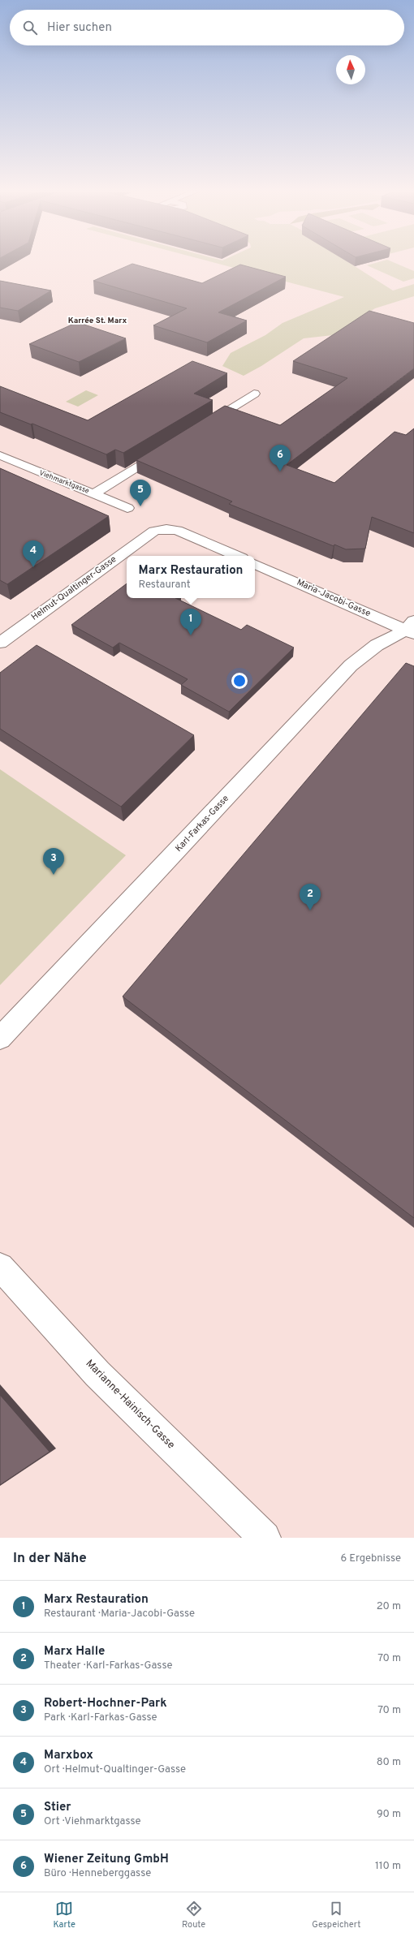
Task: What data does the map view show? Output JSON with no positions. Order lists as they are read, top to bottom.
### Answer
{
  "streets": {
    "street": [
      "Viehmarktgasse",
      "Helmut-Qualtinger-Gasse",
      "Maria-Jacobi-Gasse",
      "Karl-Farkas-Gasse",
      "Marianne-Hainisch-Gasse"
    ]
  },
  "crossings": [
    ["Maria-Jacobi-Gasse", "Karl-Farkas-Gasse"]
  ],
  "districts": ["Karrée St. Marx"],
  "north": "top",
  "page": {
    "search": "Hier suchen",
    "pins": [
      "6",
      "5",
      "4",
      "1",
      "3",
      "2"
    ],
    "popup": ["Marx Restauration", "Restaurant"],
    "heading": ["In der Nähe", "6 Ergebnisse"],
    "list": [
      {
        "mark": "1",
        "name": "Marx Restauration",
        "note": "Restaurant · Maria-Jacobi-Gasse",
        "value": "20 m"
      },
      {
        "mark": "2",
        "name": "Marx Halle",
        "note": "Theater · Karl-Farkas-Gasse",
        "value": "70 m"
      },
      {
        "mark": "3",
        "name": "Robert-Hochner-Park",
        "note": "Park · Karl-Farkas-Gasse",
        "value": "70 m"
      },
      {
        "mark": "4",
        "name": "Marxbox",
        "note": "Ort · Helmut-Qualtinger-Gasse",
        "value": "80 m"
      },
      {
        "mark": "5",
        "name": "Stier",
        "note": "Ort · Viehmarktgasse",
        "value": "90 m"
      },
      {
        "mark": "6",
        "name": "Wiener Zeitung GmbH",
        "note": "Büro · Henneberggasse",
        "value": "110 m"
      }
    ],
    "nav": ["Karte", "Route", "Gespeichert"]
  }
}
